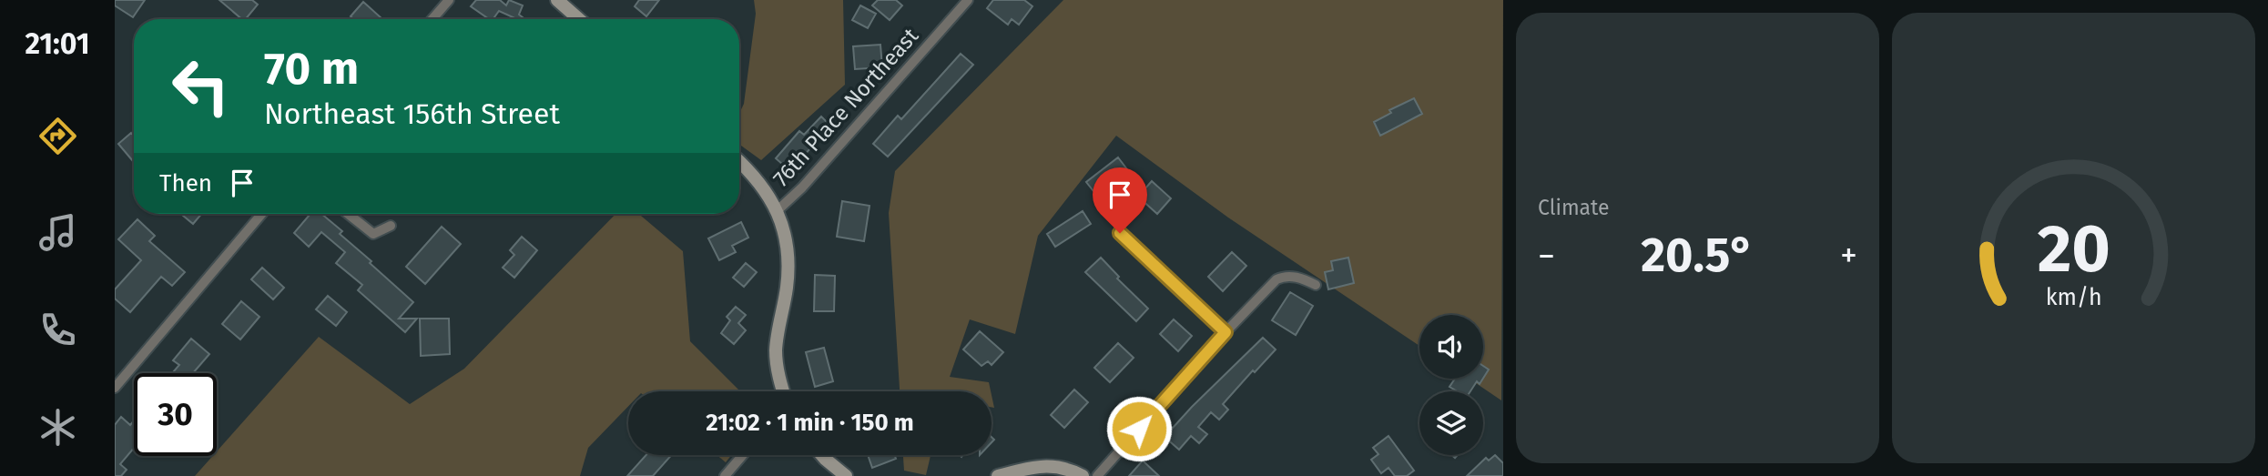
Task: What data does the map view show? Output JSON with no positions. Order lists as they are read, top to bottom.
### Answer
{
  "streets": {
    "street": ["76th Place Northeast"]
  },
  "page": {
    "tabs": "21:01",
    "tile": "Climate",
    "turn": ["70 m", "Northeast 156th Street"],
    "then": "Then",
    "heat": ["−", "20.5°", "+"],
    "limit": "30",
    "trip": "21:02 · 1 min · 150 m",
    "gauge": ["20", "km/h"]
  }
}
